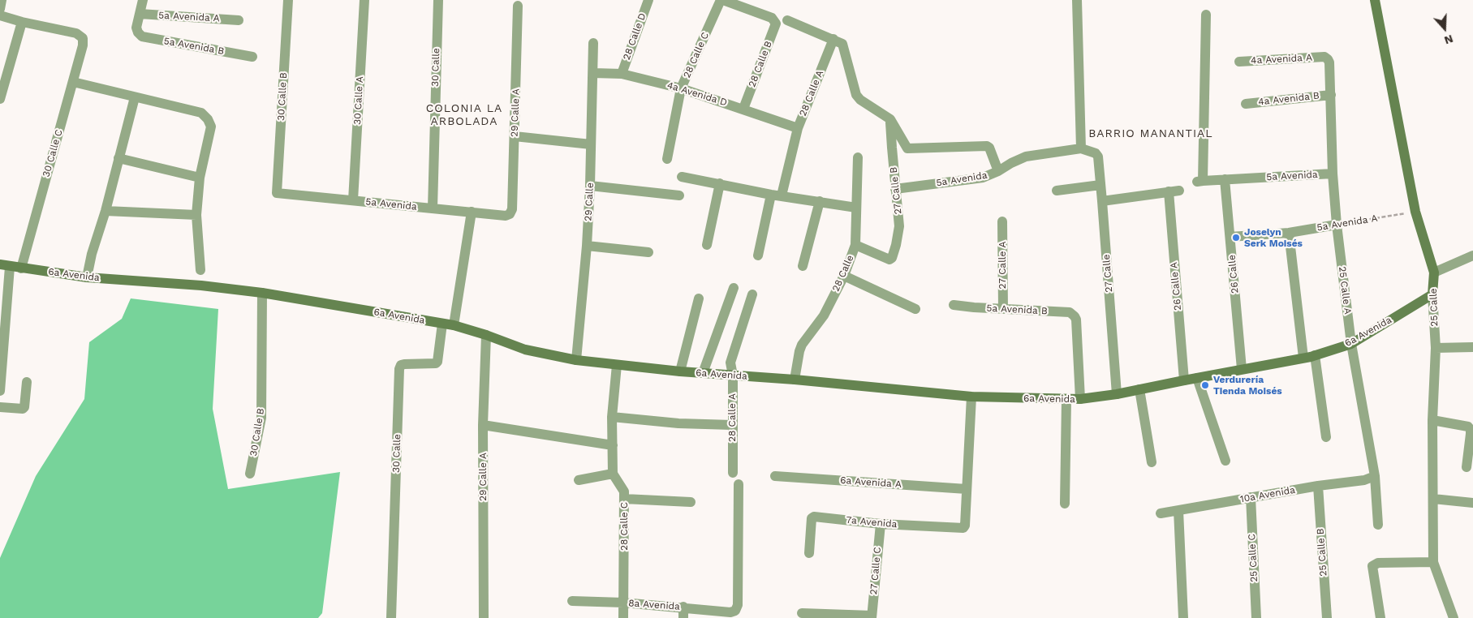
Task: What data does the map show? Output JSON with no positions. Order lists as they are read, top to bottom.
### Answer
{
  "streets": {
    "street": [
      "5a Avenida A",
      "28 Calle D",
      "5a Avenida B",
      "28 Calle C",
      "4a Avenida A",
      "28 Calle B",
      "30 Calle",
      "28 Calle A",
      "4a Avenida D",
      "30 Calle B",
      "4a Avenida B",
      "30 Calle A",
      "29 Calle A",
      "30 Calle C",
      "5a Avenida",
      "27 Calle B",
      "29 Calle",
      "27 Calle A",
      "28 Calle",
      "27 Calle",
      "26 Calle",
      "6a Avenida",
      "26 Calle A",
      "25 Calle A",
      "25 Calle",
      "6a Avenida A",
      "10a Avenida",
      "7a Avenida",
      "25 Calle B",
      "25 Calle C",
      "27 Calle C",
      "8a Avenida"
    ]
  },
  "crossings": [
    ["5a Avenida A", "5a Avenida B"],
    ["5a Avenida A", "26 Calle"],
    ["5a Avenida A", "25 Calle A"],
    ["5a Avenida A", "25 Calle"],
    ["28 Calle D", "4a Avenida D"],
    ["5a Avenida B", "27 Calle A"],
    ["5a Avenida B", "6a Avenida"],
    ["28 Calle C", "28 Calle B"],
    ["28 Calle C", "4a Avenida D"],
    ["28 Calle C", "8a Avenida"],
    ["4a Avenida A", "25 Calle A"],
    ["28 Calle B", "4a Avenida D"],
    ["30 Calle", "5a Avenida"],
    ["30 Calle", "6a Avenida"],
    ["28 Calle A", "4a Avenida D"],
    ["28 Calle A", "6a Avenida"],
    ["4a Avenida D", "29 Calle"],
    ["30 Calle B", "5a Avenida"],
    ["30 Calle B", "6a Avenida"],
    ["4a Avenida B", "25 Calle A"],
    ["30 Calle A", "5a Avenida"],
    ["29 Calle A", "5a Avenida"],
    ["29 Calle A", "6a Avenida"],
    ["30 Calle C", "6a Avenida"],
    ["5a Avenida", "27 Calle B"],
    ["5a Avenida", "27 Calle"],
    ["5a Avenida", "26 Calle"],
    ["5a Avenida", "25 Calle A"],
    ["27 Calle B", "28 Calle"],
    ["29 Calle", "6a Avenida"],
    ["28 Calle", "6a Avenida"],
    ["27 Calle", "6a Avenida"],
    ["26 Calle", "6a Avenida"],
    ["6a Avenida", "26 Calle A"],
    ["6a Avenida", "25 Calle A"],
    ["6a Avenida", "25 Calle"],
    ["25 Calle A", "10a Avenida"],
    ["6a Avenida A", "7a Avenida"],
    ["10a Avenida", "25 Calle B"],
    ["10a Avenida", "25 Calle C"],
    ["7a Avenida", "27 Calle C"]
  ],
  "districts": ["COLONIA LA ARBOLADA", "BARRIO MANANTIAL"],
  "places": ["Joselyn Serk Moisés", "Verdurería Tienda Moisés"],
  "north": "bottom"
}
